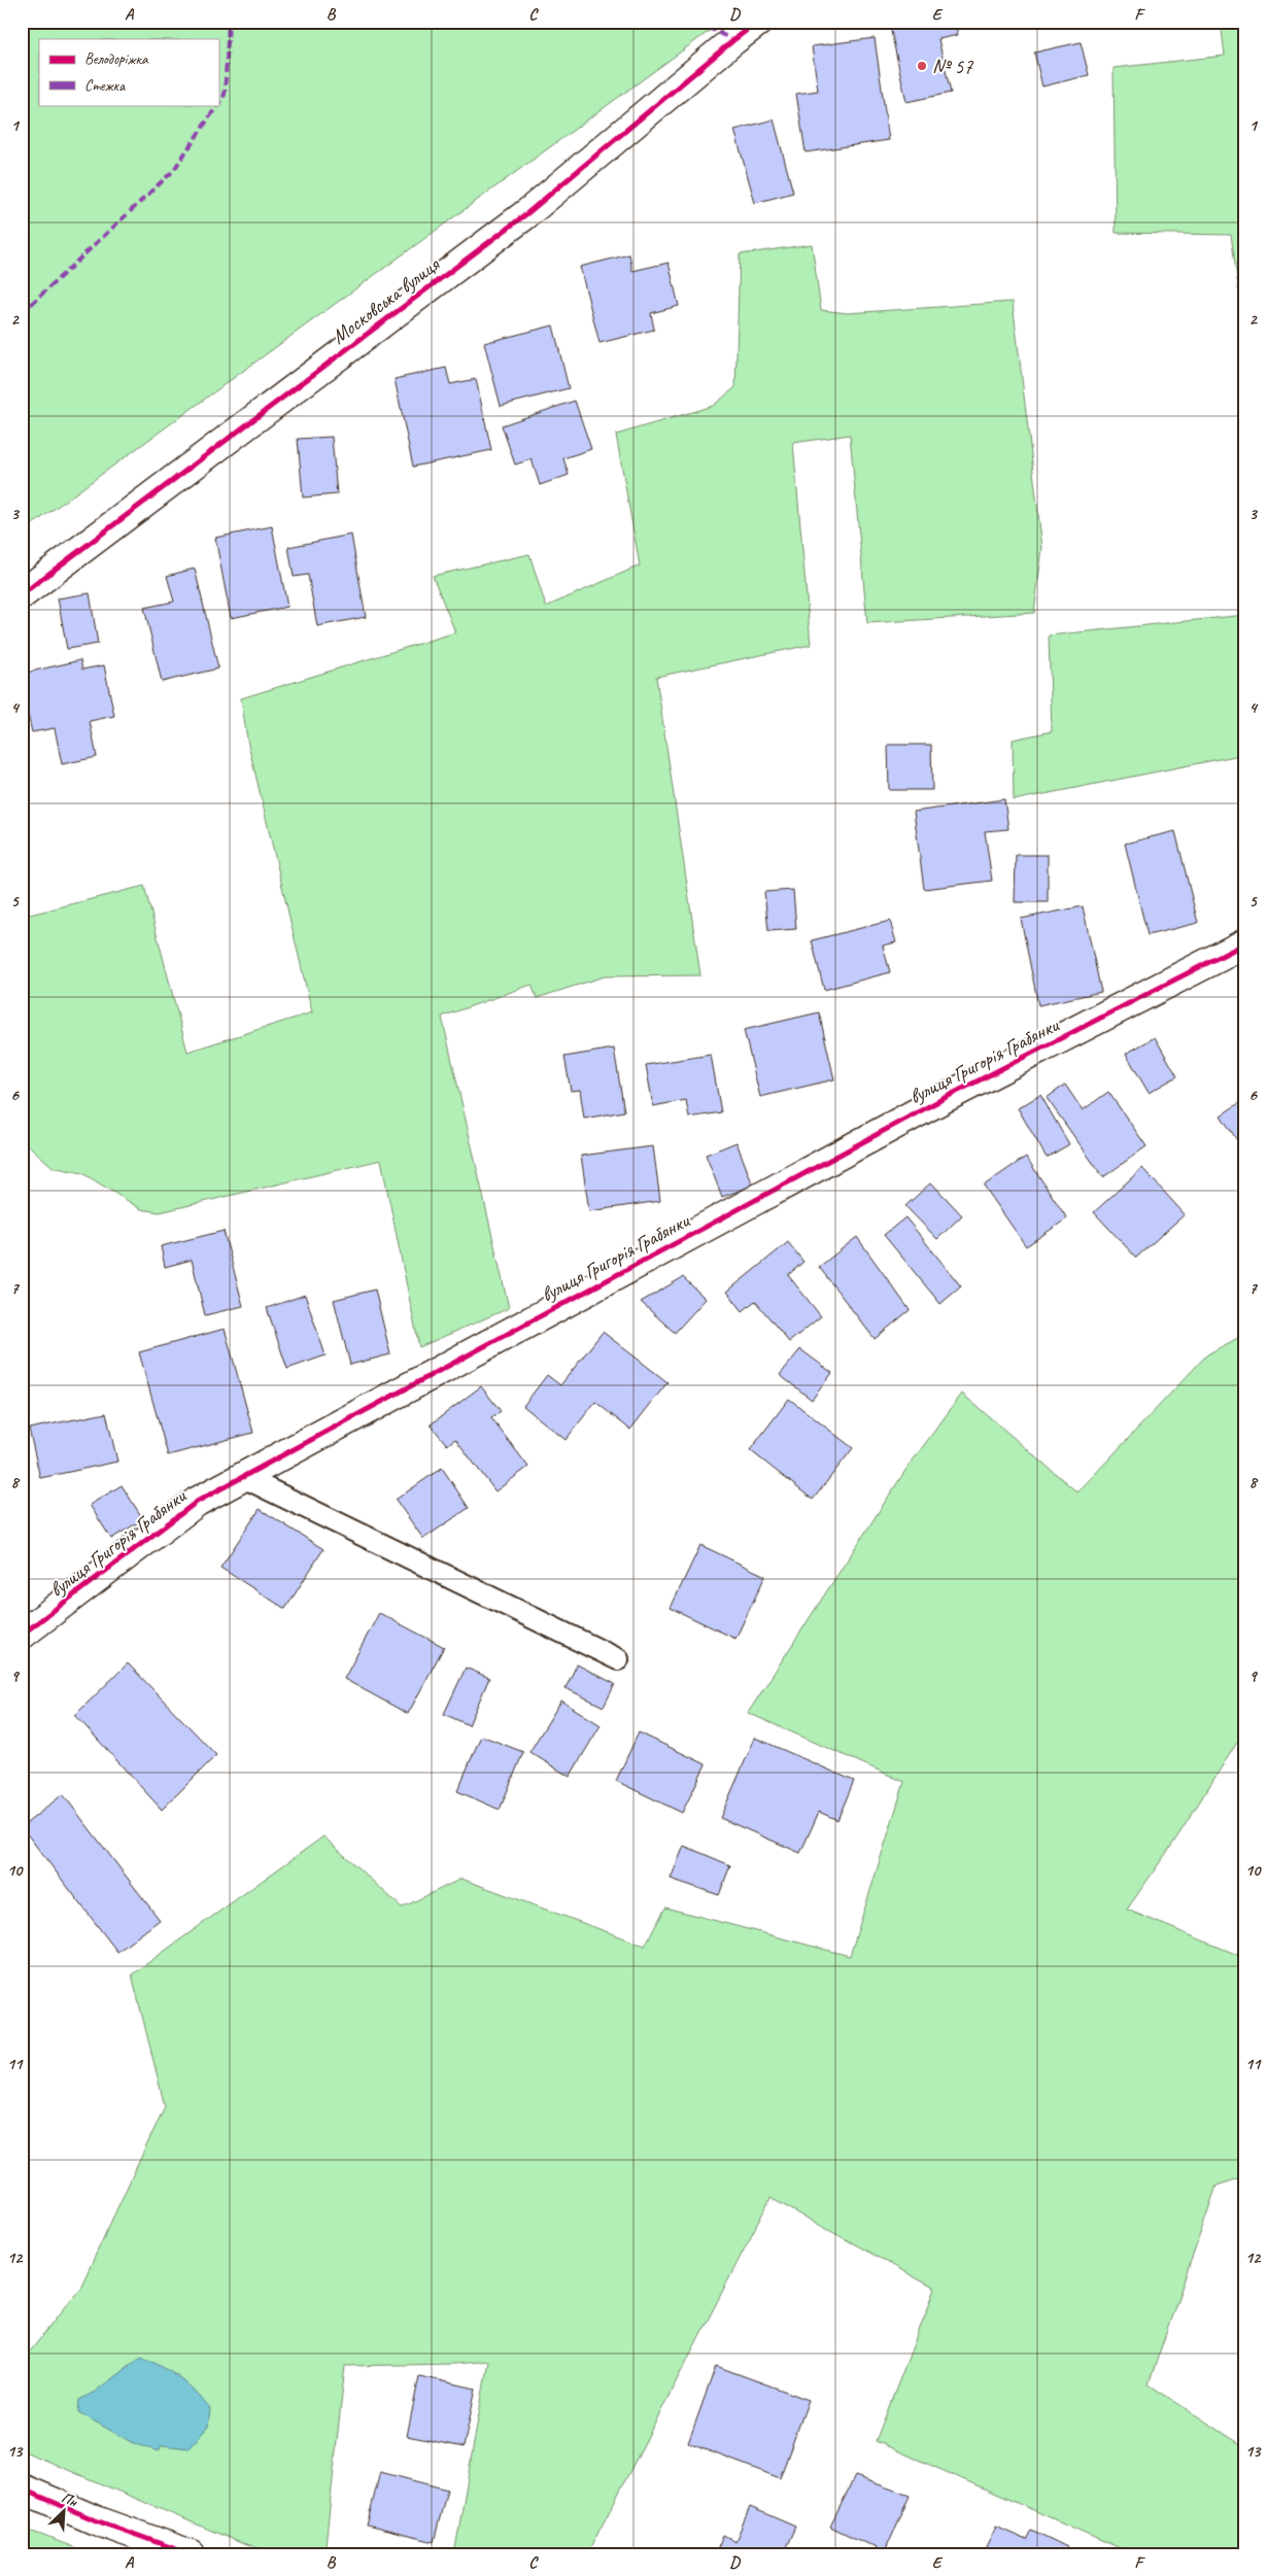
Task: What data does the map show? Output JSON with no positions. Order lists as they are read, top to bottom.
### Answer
{
  "streets": {
    "street": ["Московська вулиця", "вулиця Григорія Грабянки"]
  },
  "places": ["№ 57"],
  "legend": ["Велодоріжка", "Стежка"],
  "north": "top right",
  "grid": {
    "columns": [
      "A",
      "B",
      "C",
      "D",
      "E",
      "F"
    ],
    "rows": [
      "1",
      "2",
      "3",
      "4",
      "5",
      "6",
      "7",
      "8",
      "9",
      "10",
      "11",
      "12",
      "13"
    ]
  }
}
